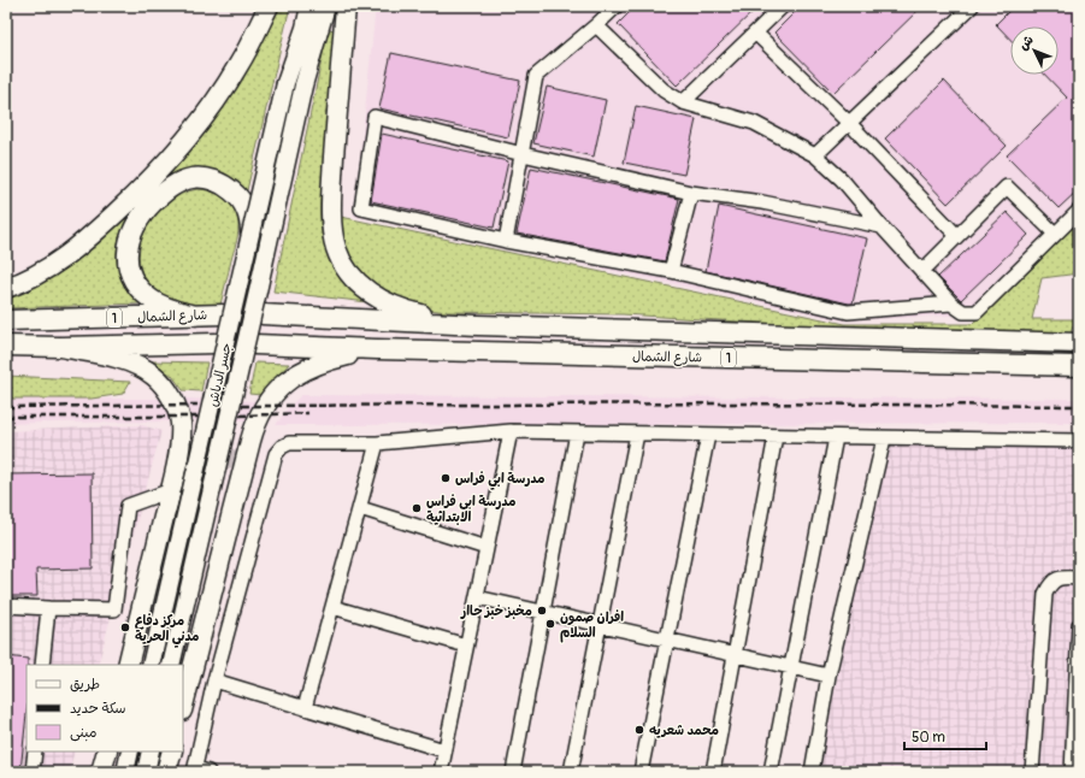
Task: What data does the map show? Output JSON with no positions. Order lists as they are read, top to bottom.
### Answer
{
  "streets": {
    "highway": ["شارع الشمال", "1"],
    "main road": ["جسر الدباش"]
  },
  "places": [
    "مدرسة ابي فراس",
    "مدرسة ابي فراس الابتدائية",
    "مخبز خبز حاار",
    "افران صمون السلام",
    "مركز دفاع مدني الحرية",
    "محمد شعريه"
  ],
  "legend": ["طريق", "سكة حديد", "مبنى"],
  "scale_bar": "50 m",
  "north": "top left"
}
